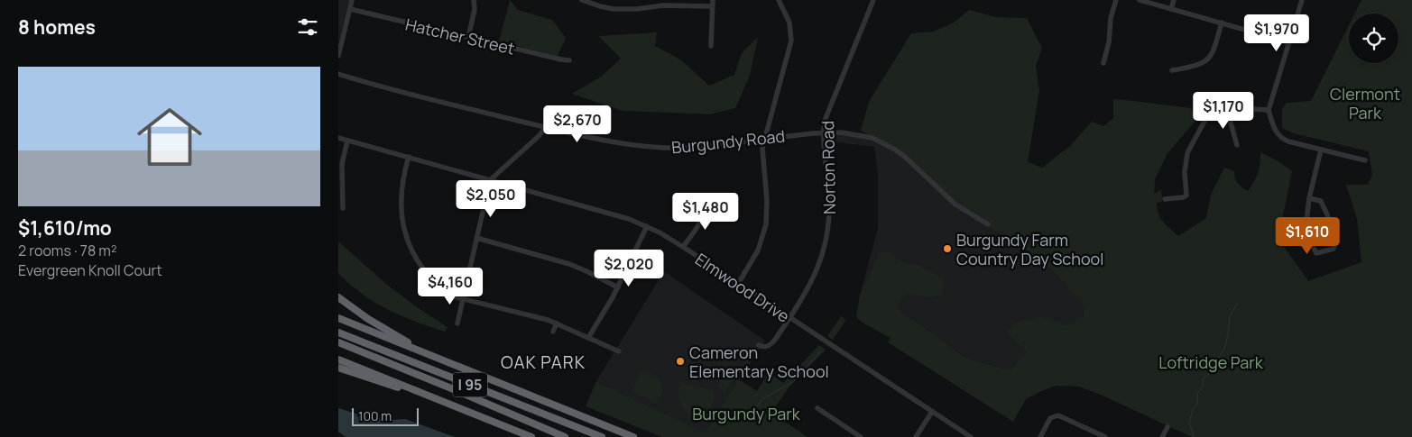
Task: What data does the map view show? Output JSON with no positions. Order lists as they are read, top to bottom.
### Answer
{
  "streets": {
    "highway": ["I 95"],
    "street": [
      "Hatcher Street",
      "Burgundy Road",
      "Norton Road",
      "Elmwood Drive"
    ]
  },
  "crossings": [
    ["Burgundy Road", "Norton Road"],
    ["Norton Road", "Elmwood Drive"]
  ],
  "districts": ["OAK PARK"],
  "parks": ["Clermont Park", "Loftridge Park", "Burgundy Park"],
  "places": ["Burgundy Farm Country Day School", "Cameron Elementary School"],
  "scale_bar": "100 m",
  "page": {
    "heading": "8 homes",
    "price": [
      "$1,970",
      "$1,170",
      "$2,670",
      "$2,050",
      "$1,480",
      "$1,610",
      "$2,020",
      "$4,160"
    ],
    "list": [
      {
        "name": "$1,610/mo",
        "note": "2 rooms · 78 m² · Evergreen Knoll Court"
      }
    ],
    "scale": "100 m"
  }
}
